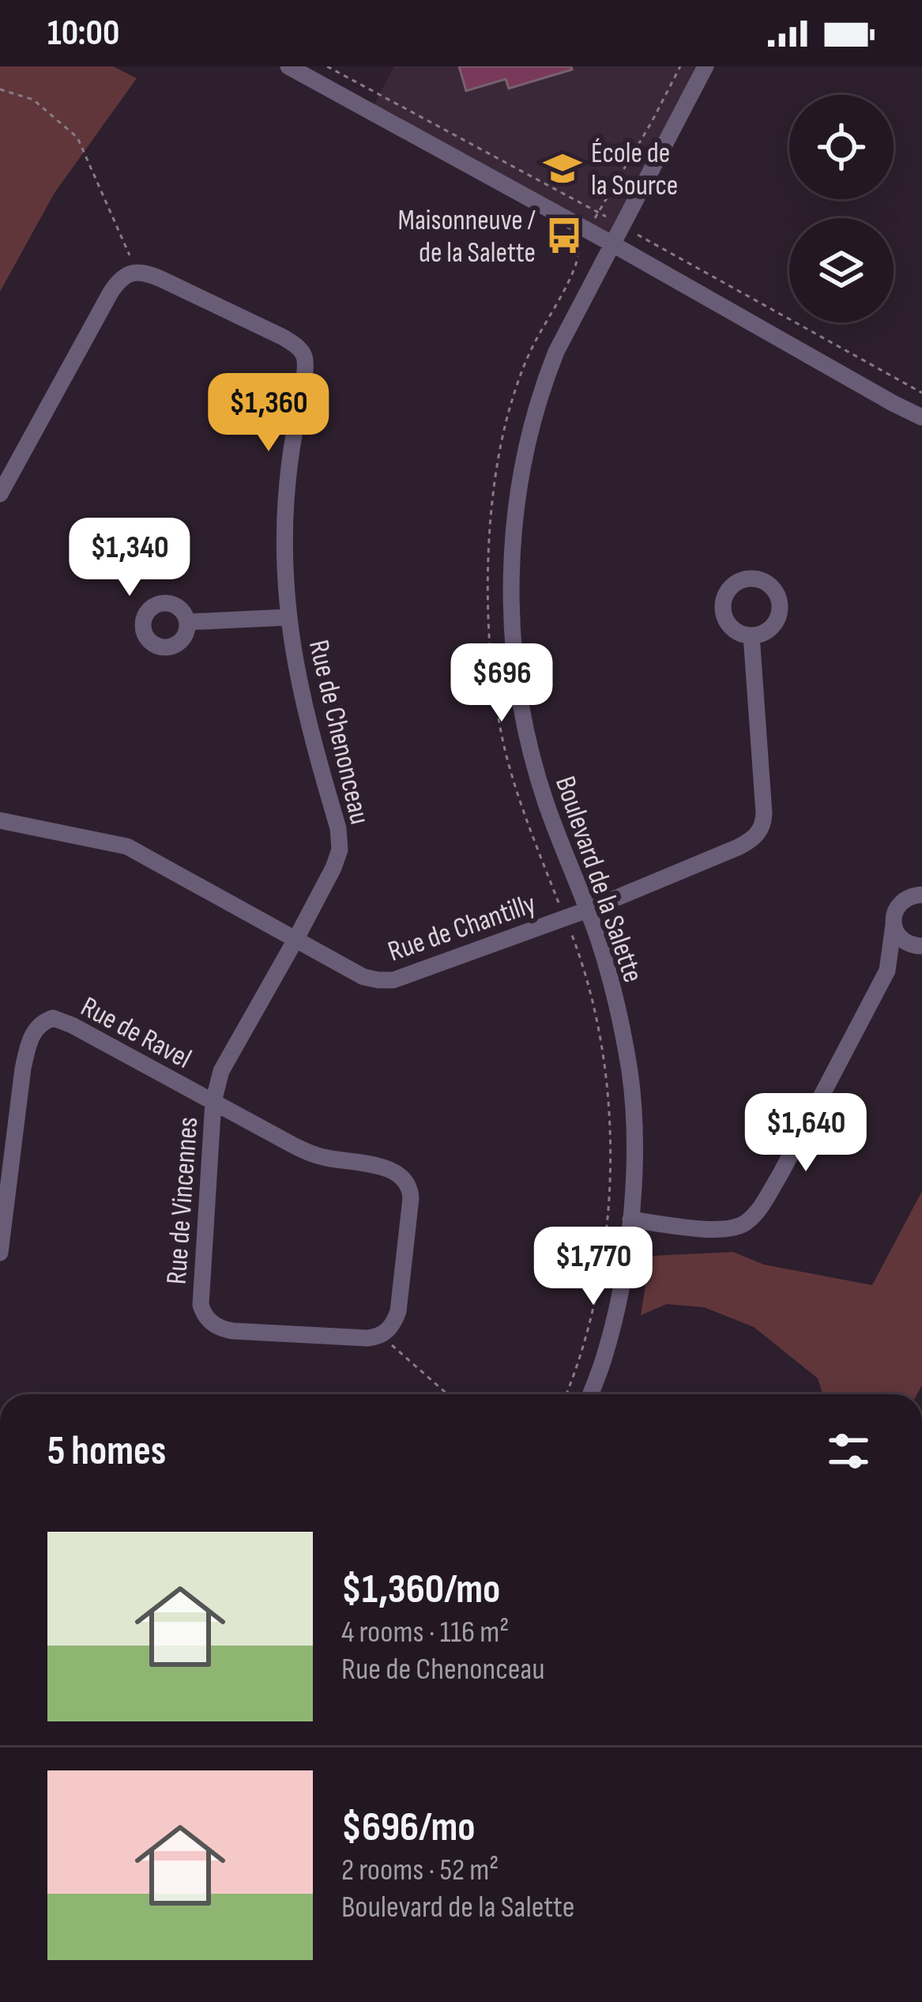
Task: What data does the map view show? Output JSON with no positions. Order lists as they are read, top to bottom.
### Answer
{
  "streets": {
    "street": [
      "Rue de Chenonceau",
      "Boulevard de la Salette",
      "Rue de Chantilly",
      "Rue de Ravel",
      "Rue de Vincennes"
    ]
  },
  "crossings": [
    ["Rue de Chenonceau", "Rue de Chantilly"],
    ["Rue de Chenonceau", "Rue de Vincennes"],
    ["Boulevard de la Salette", "Rue de Chantilly"],
    ["Rue de Chantilly", "Rue de Vincennes"],
    ["Rue de Ravel", "Rue de Vincennes"]
  ],
  "places": {
    "school or university": ["École de la Source"],
    "bus stop": ["Maisonneuve / de la Salette"]
  },
  "page": {
    "status": "10:00",
    "price": [
      "$1,360",
      "$1,340",
      "$696",
      "$1,640",
      "$1,770"
    ],
    "heading": "5 homes",
    "list": [
      {
        "name": "$1,360/mo",
        "note": "4 rooms · 116 m² · Rue de Chenonceau"
      },
      {
        "name": "$696/mo",
        "note": "2 rooms · 52 m² · Boulevard de la Salette"
      }
    ]
  }
}
